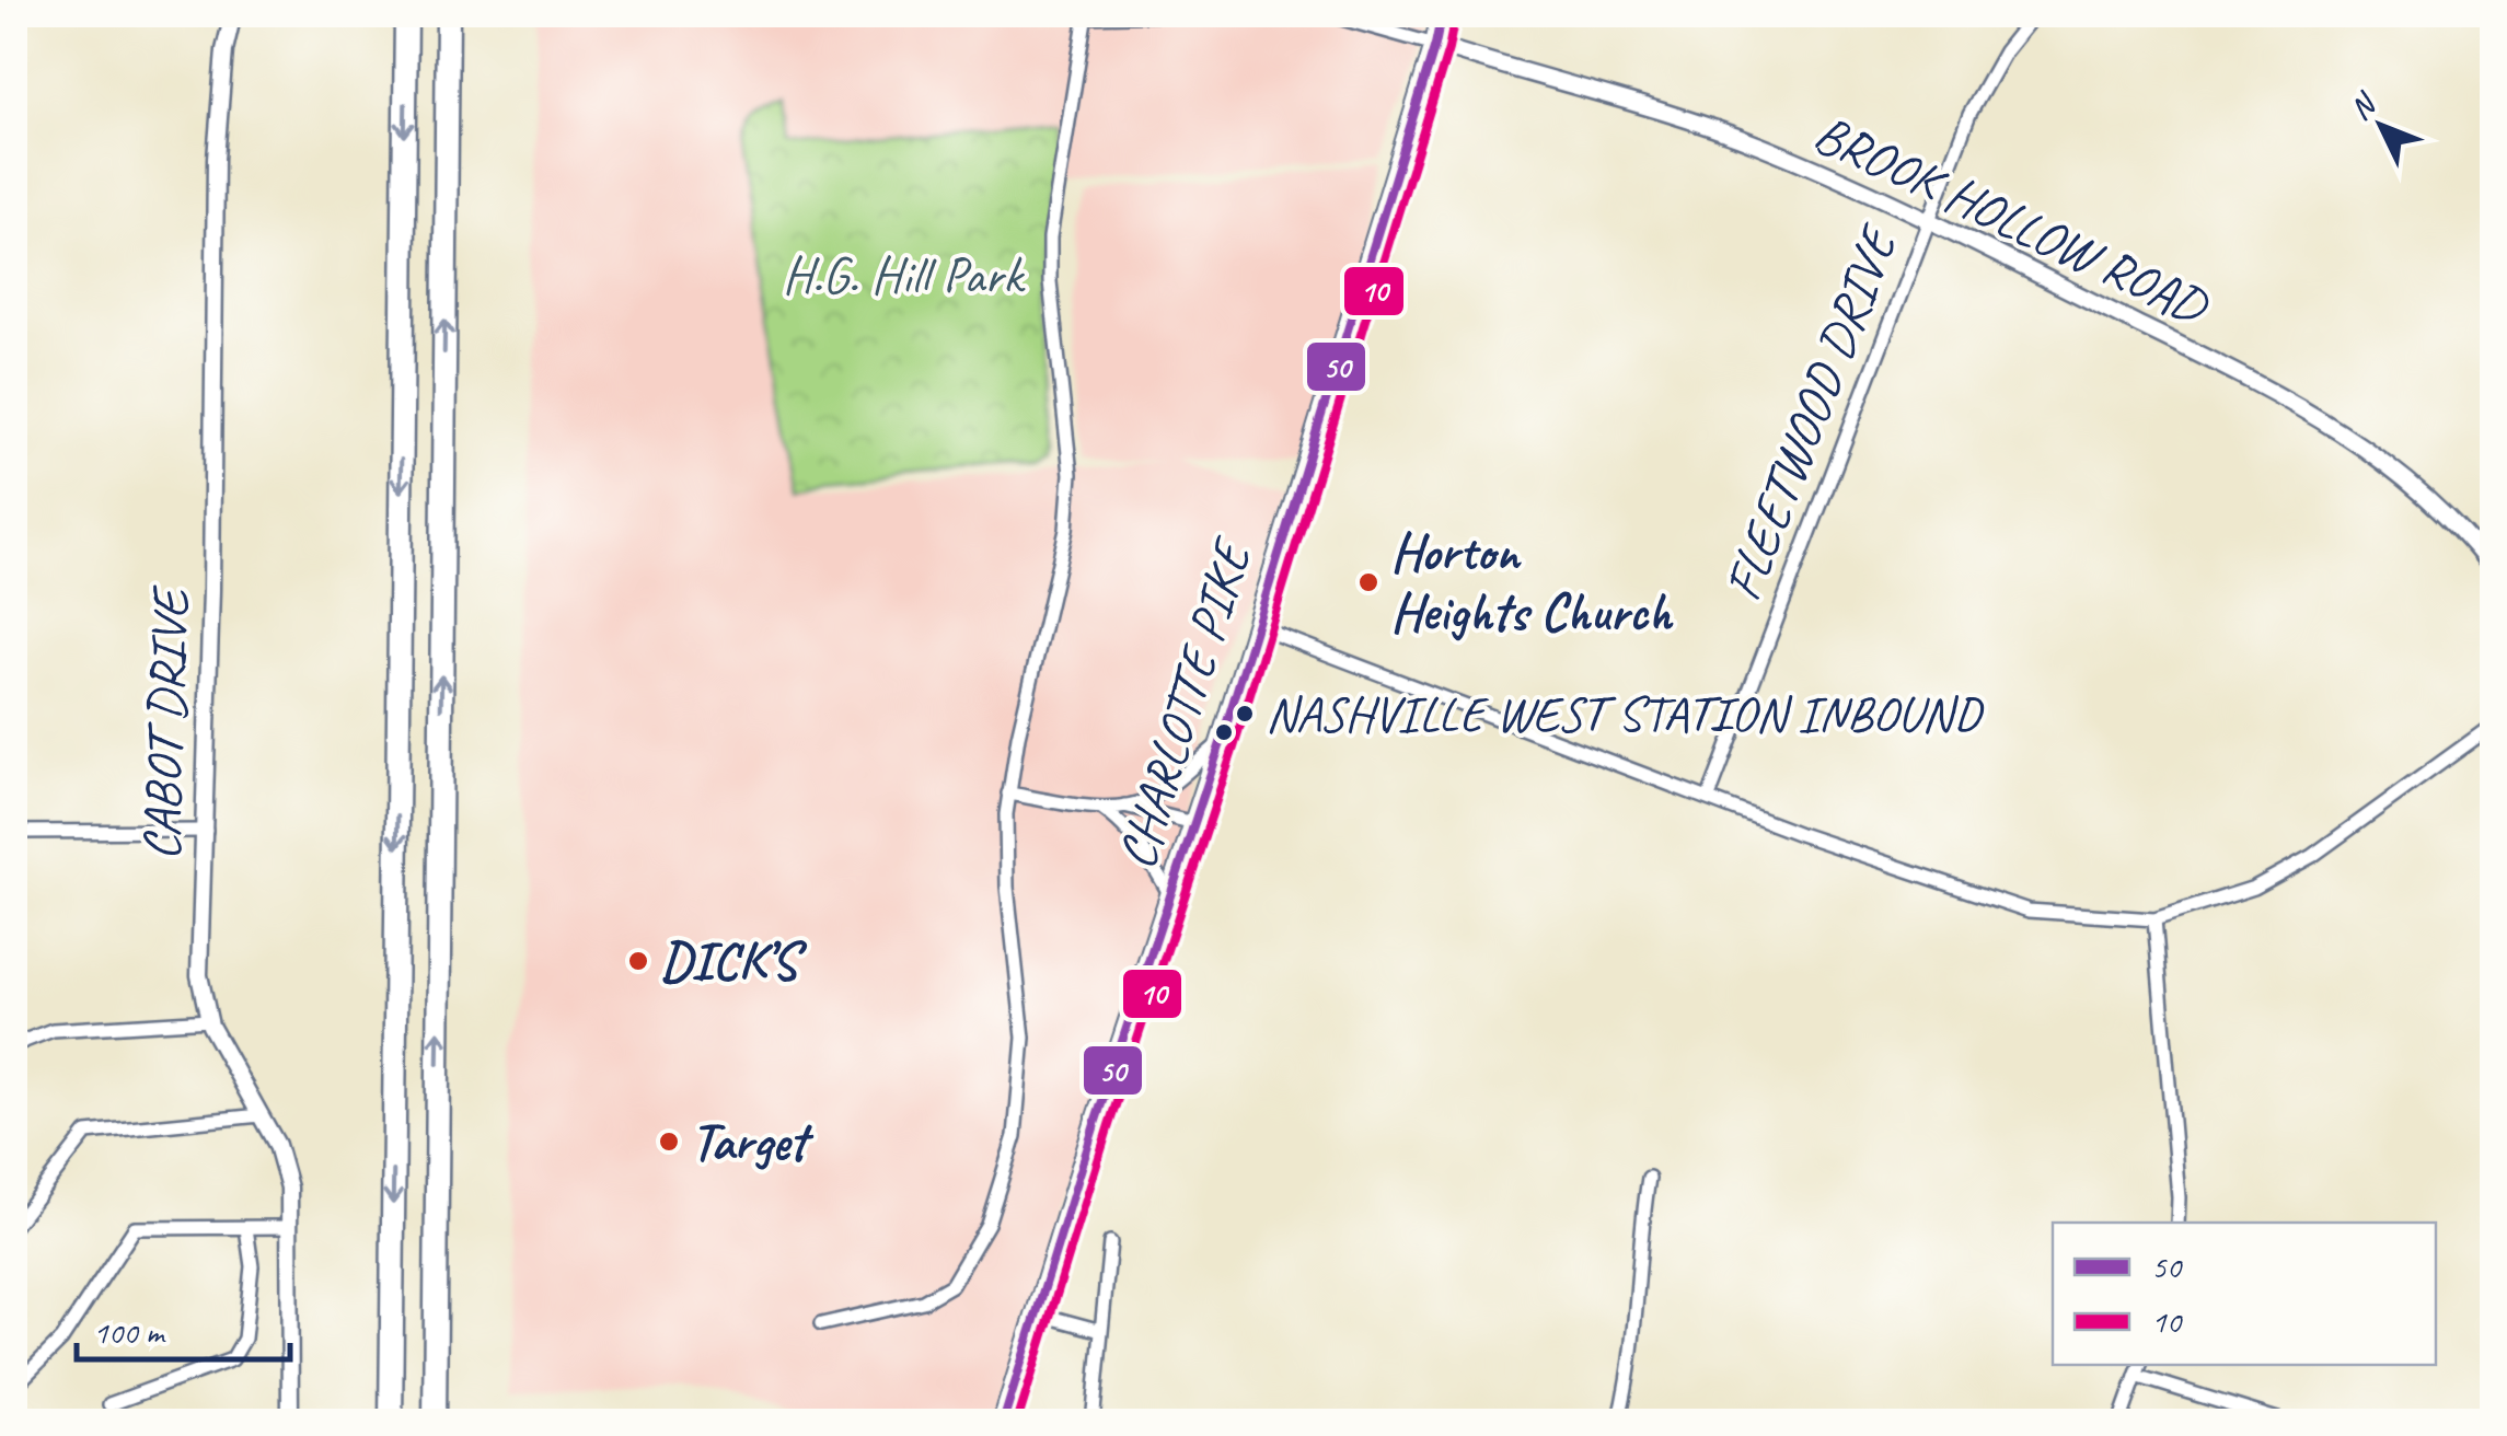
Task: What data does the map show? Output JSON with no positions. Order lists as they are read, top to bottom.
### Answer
{
  "streets": {
    "main road": ["CHARLOTTE PIKE"],
    "street": ["BROOK HOLLOW ROAD", "FLEETWOOD DRIVE", "CABOT DRIVE"]
  },
  "crossings": [
    ["BROOK HOLLOW ROAD", "FLEETWOOD DRIVE"],
    ["BROOK HOLLOW ROAD", "CHARLOTTE PIKE"]
  ],
  "parks": ["H.G. Hill Park"],
  "places": [
    "Horton Heights Church",
    "NASHVILLE WEST STATION INBOUND",
    "DICK’S",
    "Target"
  ],
  "lines": ["transit line 50", "transit line 10"],
  "legend": ["50", "10"],
  "scale_bar": "100 m",
  "north": "top left"
}
